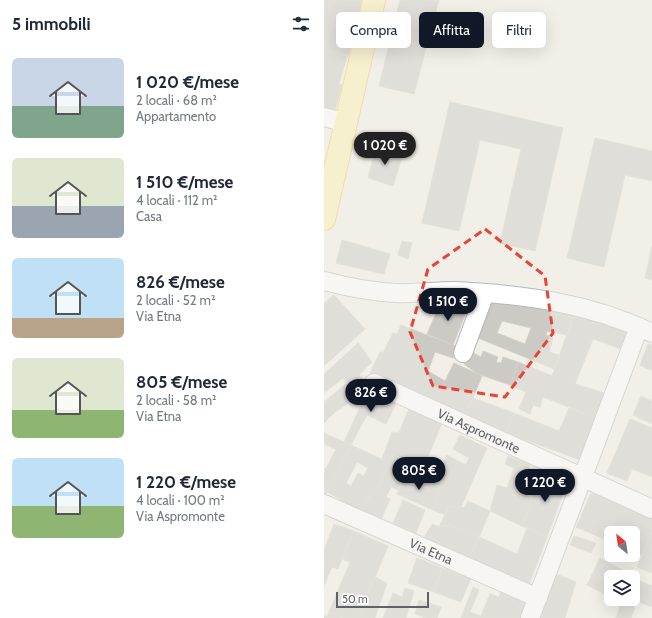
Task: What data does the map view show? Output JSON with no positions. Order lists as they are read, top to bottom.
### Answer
{
  "streets": {
    "street": ["Via Aspromonte", "Via Etna"]
  },
  "scale_bar": "50 m",
  "north": "top left",
  "page": {
    "heading": "5 immobili",
    "chip": ["Compra", "Affitta", "Filtri"],
    "list": [
      {
        "name": "1 020 €/mese",
        "note": "2 locali · 68 m² · Appartamento"
      },
      {
        "name": "1 510 €/mese",
        "note": "4 locali · 112 m² · Casa"
      },
      {
        "name": "826 €/mese",
        "note": "2 locali · 52 m² · Via Etna"
      },
      {
        "name": "805 €/mese",
        "note": "2 locali · 58 m² · Via Etna"
      },
      {
        "name": "1 220 €/mese",
        "note": "4 locali · 100 m² · Via Aspromonte"
      }
    ],
    "price": [
      "1 020 €",
      "1 510 €",
      "826 €",
      "805 €",
      "1 220 €"
    ],
    "scale": "50 m"
  }
}
